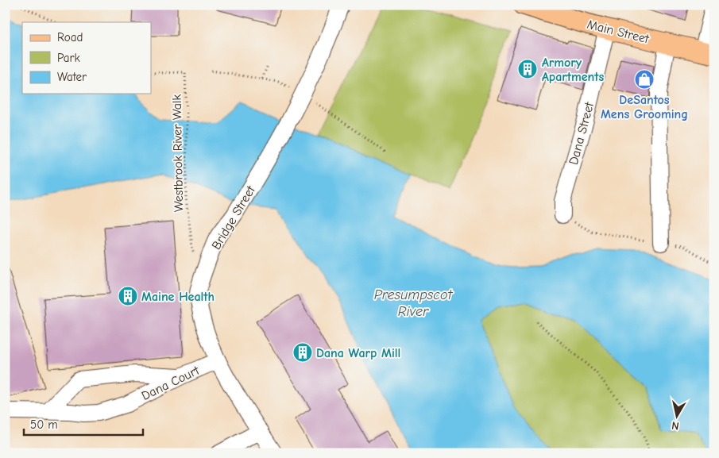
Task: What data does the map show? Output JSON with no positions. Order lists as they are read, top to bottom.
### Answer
{
  "streets": {
    "main road": ["Main Street"],
    "street": ["Dana Street", "Bridge Street", "Dana Court"],
    "path": ["Westbrook River Walk"]
  },
  "crossings": [
    ["Main Street", "Dana Street"],
    ["Bridge Street", "Dana Court"]
  ],
  "water": ["Presumpscot River"],
  "places": {
    "building": ["Armory Apartments", "Maine Health", "Dana Warp Mill"],
    "shop": ["DeSantos Mens Grooming"]
  },
  "legend": ["Road", "Park", "Water"],
  "scale_bar": "50 m",
  "north": "bottom"
}
